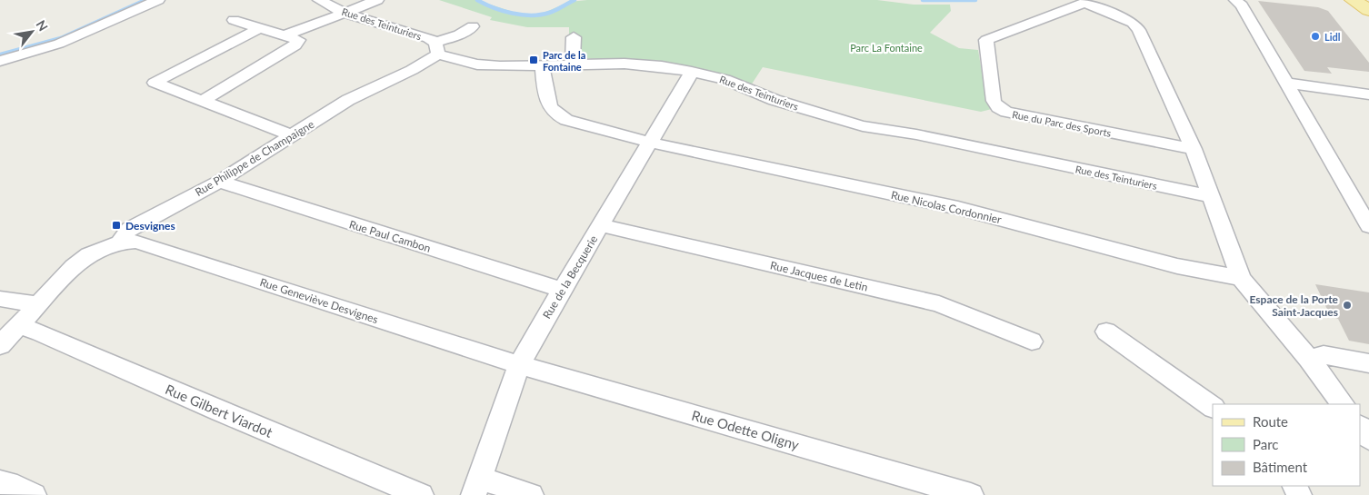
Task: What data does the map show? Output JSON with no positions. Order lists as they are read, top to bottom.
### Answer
{
  "streets": {
    "street": [
      "Rue des Teinturiers",
      "Rue du Parc des Sports",
      "Rue Philippe de Champaigne",
      "Rue Nicolas Cordonnier",
      "Rue Paul Cambon",
      "Rue Jacques de Letin",
      "Rue de la Becquerie",
      "Rue Geneviève Desvignes",
      "Rue Gilbert Viardot",
      "Rue Odette Oligny"
    ]
  },
  "crossings": [
    ["Rue des Teinturiers", "Rue Philippe de Champaigne"],
    ["Rue des Teinturiers", "Rue Nicolas Cordonnier"],
    ["Rue des Teinturiers", "Rue de la Becquerie"],
    ["Rue Philippe de Champaigne", "Rue Paul Cambon"],
    ["Rue Philippe de Champaigne", "Rue Geneviève Desvignes"],
    ["Rue Philippe de Champaigne", "Rue Gilbert Viardot"],
    ["Rue Nicolas Cordonnier", "Rue de la Becquerie"],
    ["Rue Paul Cambon", "Rue de la Becquerie"],
    ["Rue Jacques de Letin", "Rue de la Becquerie"],
    ["Rue de la Becquerie", "Rue Geneviève Desvignes"],
    ["Rue de la Becquerie", "Rue Odette Oligny"],
    ["Rue Geneviève Desvignes", "Rue Odette Oligny"]
  ],
  "parks": ["Parc La Fontaine"],
  "places": {
    "other": ["Lidl", "Espace de la Porte Saint-Jacques"],
    "transit": ["Parc de la Fontaine", "Desvignes"]
  },
  "legend": ["Route", "Parc", "Bâtiment"],
  "north": "top right"
}
